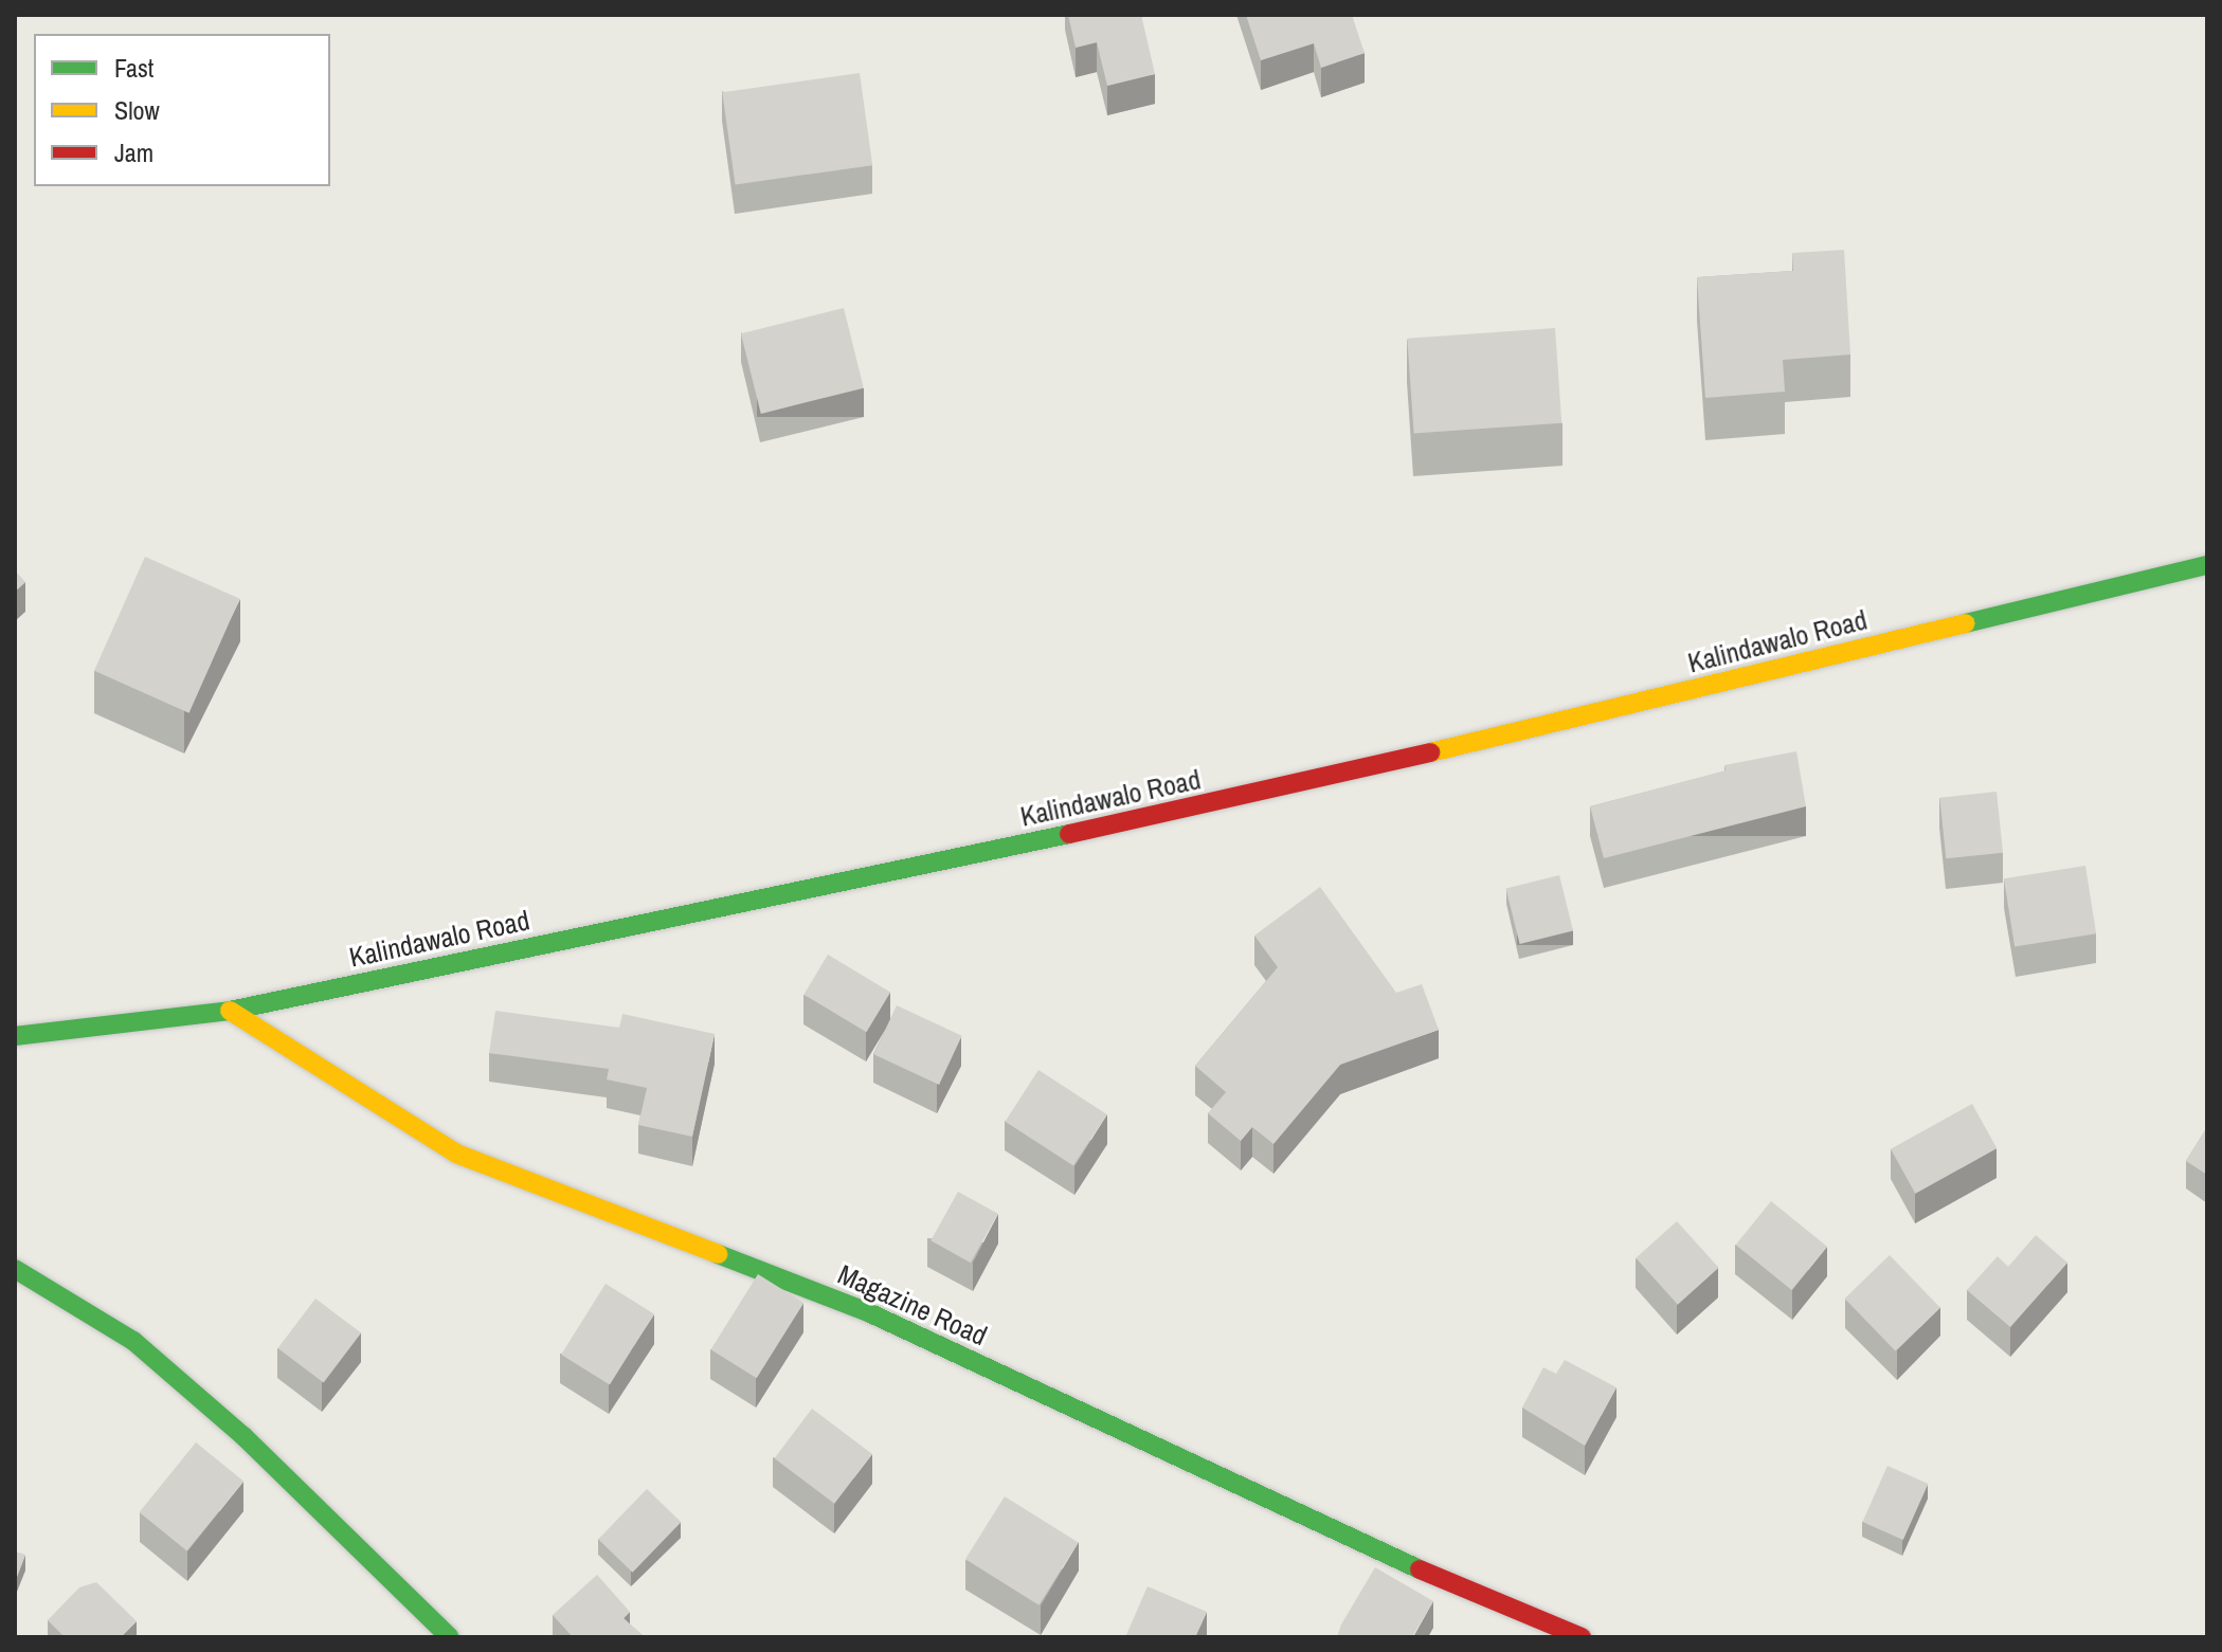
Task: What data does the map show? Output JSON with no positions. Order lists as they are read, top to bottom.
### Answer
{
  "streets": {
    "street": ["Kalindawalo Road", "Magazine Road"]
  },
  "crossings": [
    ["Kalindawalo Road", "Magazine Road"]
  ],
  "legend": ["Fast", "Slow", "Jam"]
}
